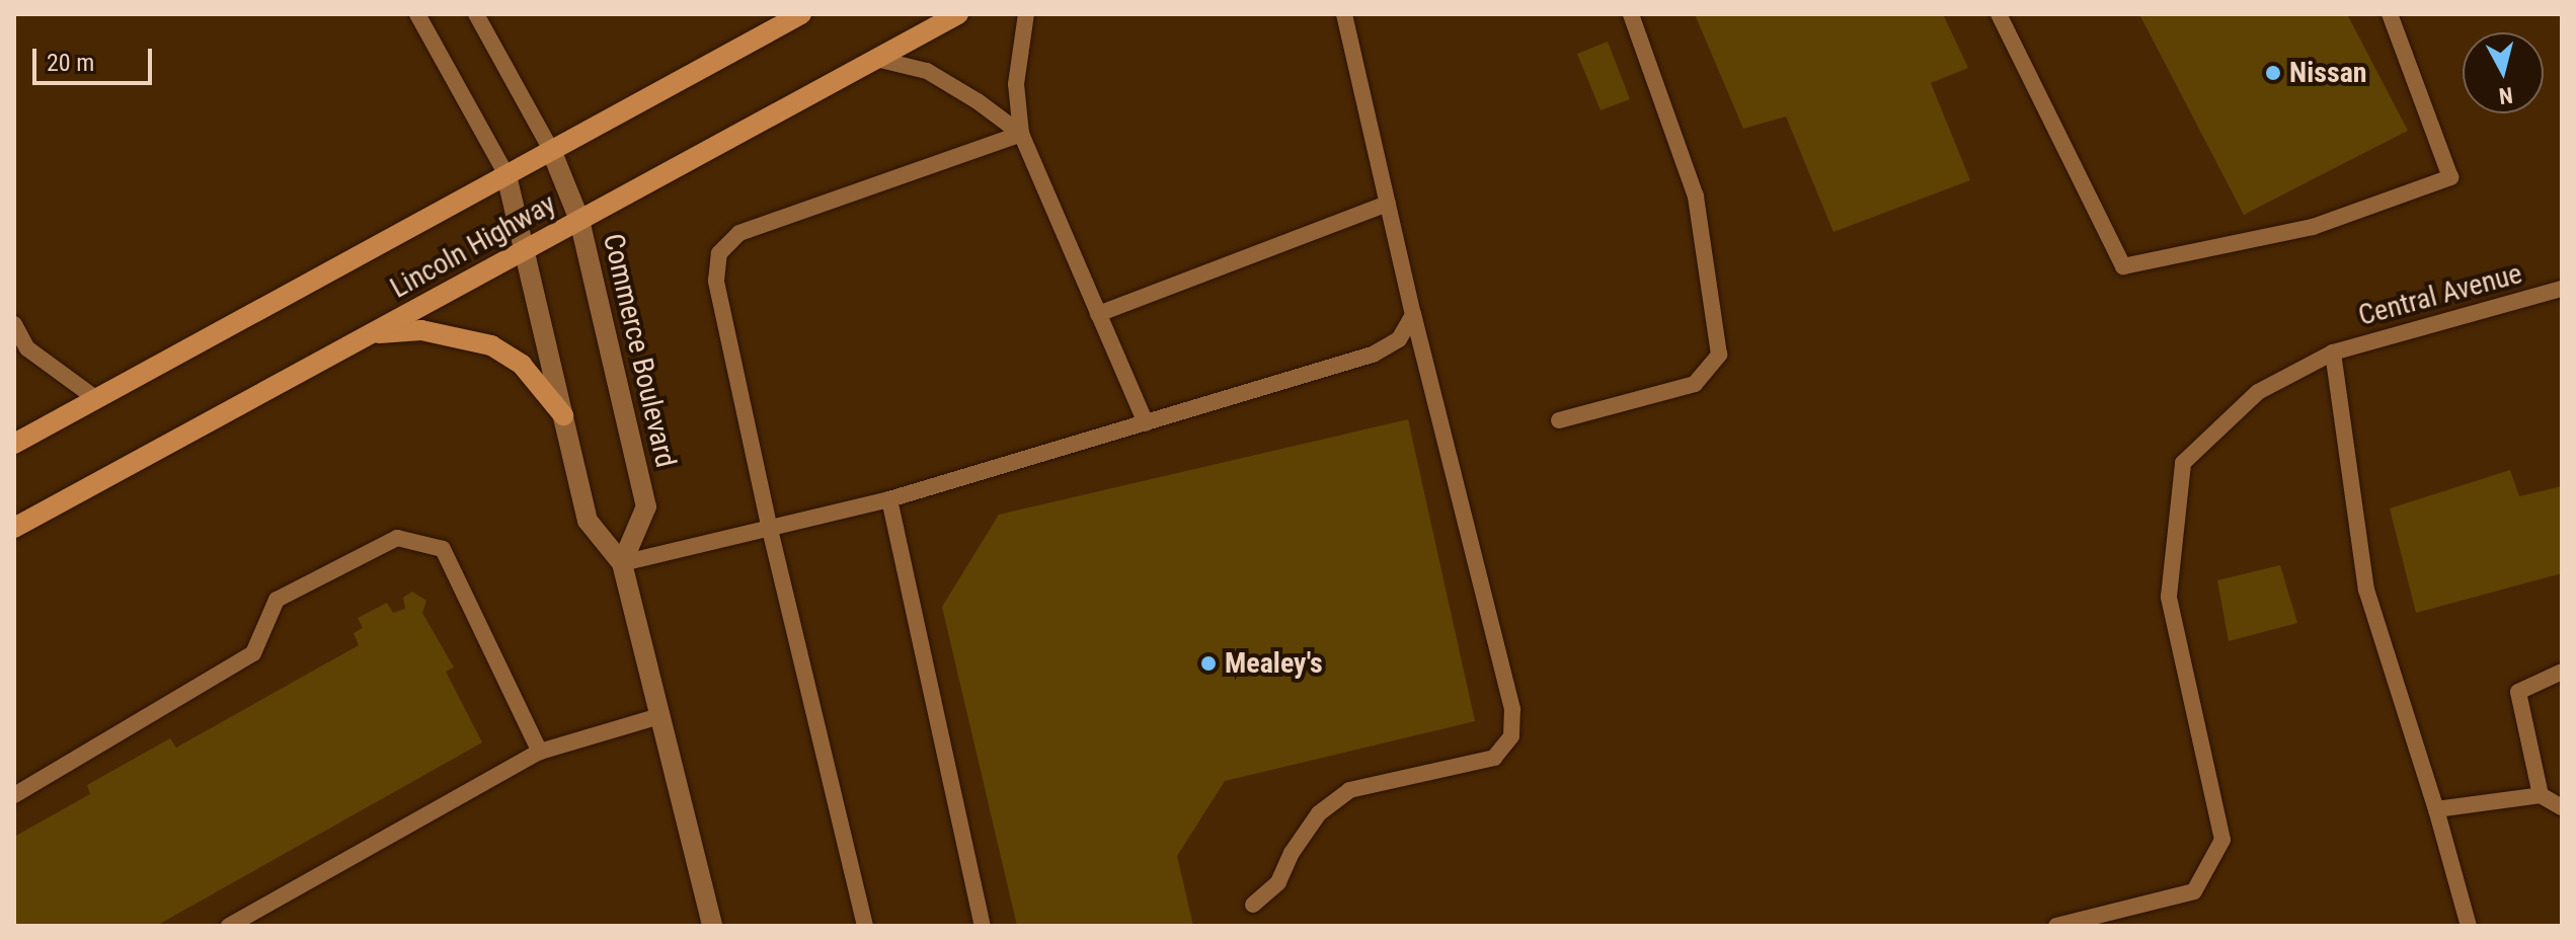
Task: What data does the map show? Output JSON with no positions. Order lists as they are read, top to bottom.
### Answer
{
  "streets": {
    "main road": ["Lincoln Highway"],
    "street": ["Commerce Boulevard"],
    "lane": ["Central Avenue"]
  },
  "crossings": [
    ["Lincoln Highway", "Commerce Boulevard"]
  ],
  "places": ["Nissan", "Mealey's"],
  "scale_bar": "20 m",
  "north": "bottom"
}
